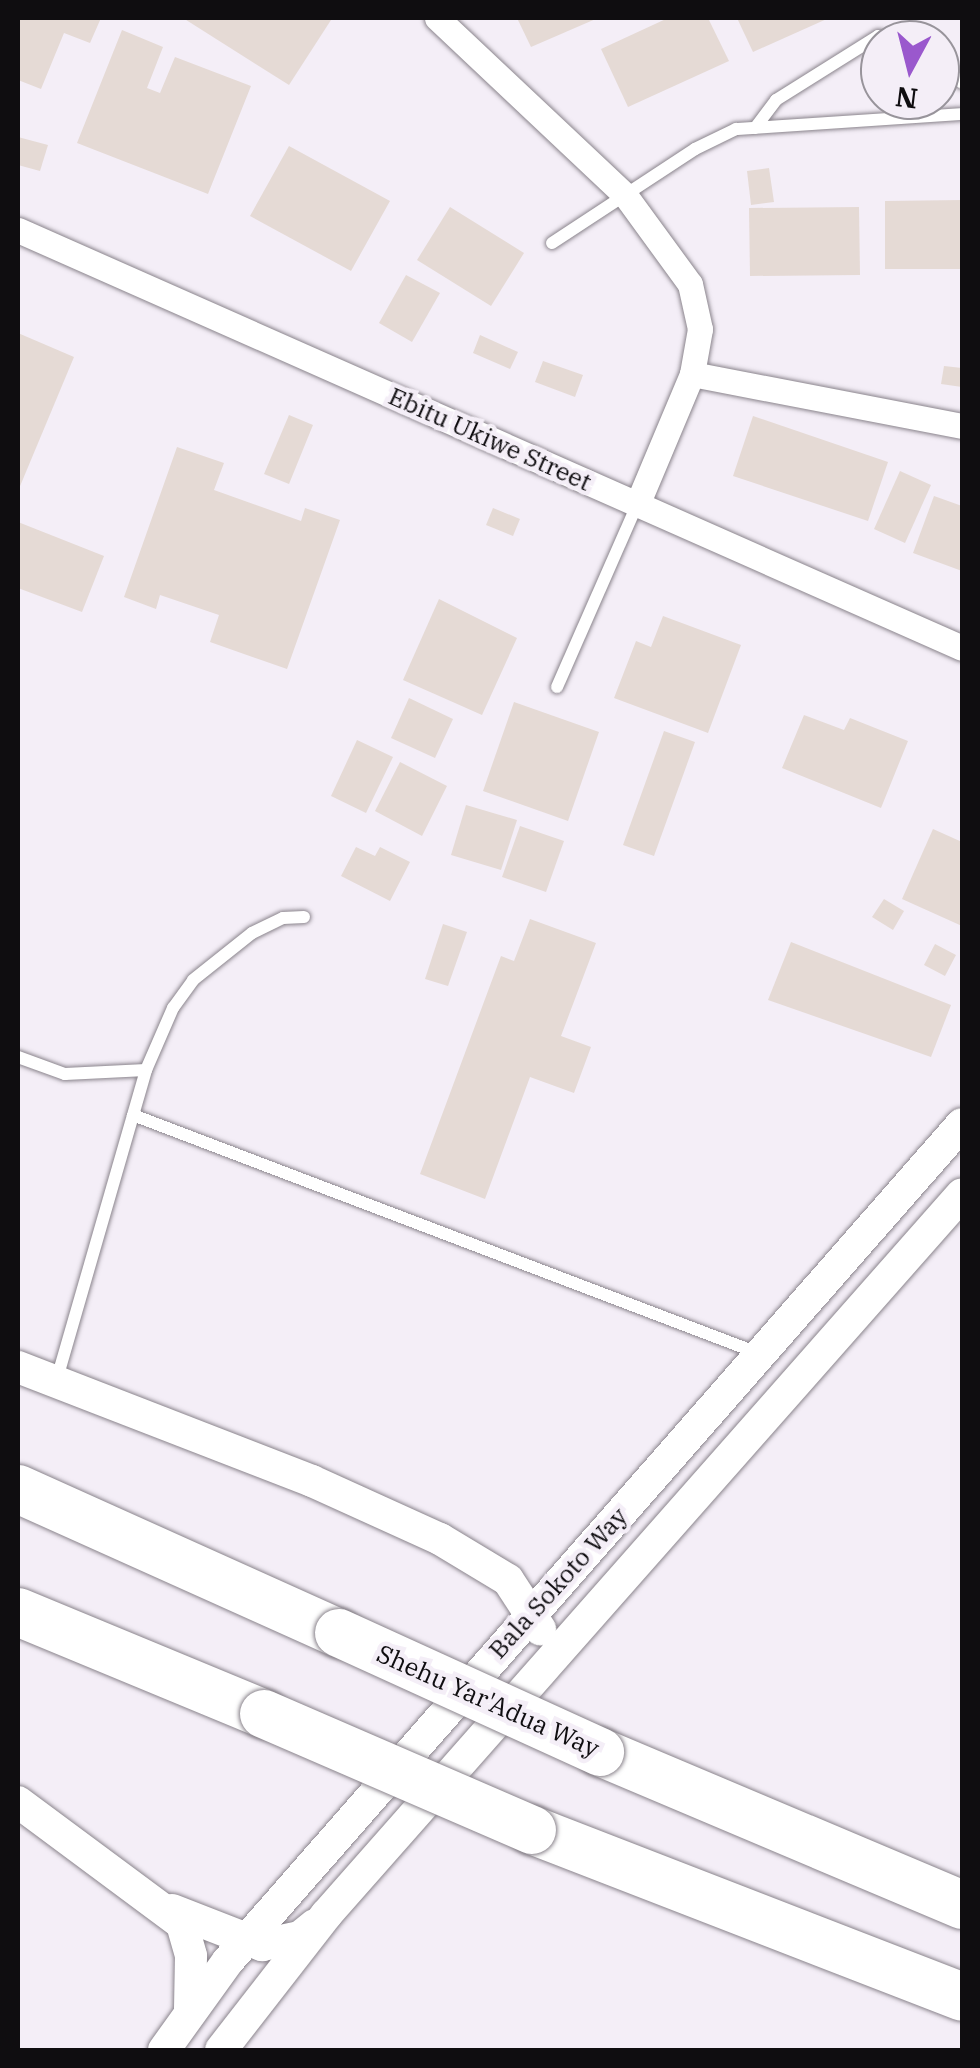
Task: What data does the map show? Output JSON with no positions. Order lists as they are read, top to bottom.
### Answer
{
  "streets": {
    "highway": ["Shehu Yar'Adua Way"],
    "street": ["Ebitu Ukiwe Street", "Bala Sokoto Way"]
  },
  "north": "bottom"
}
